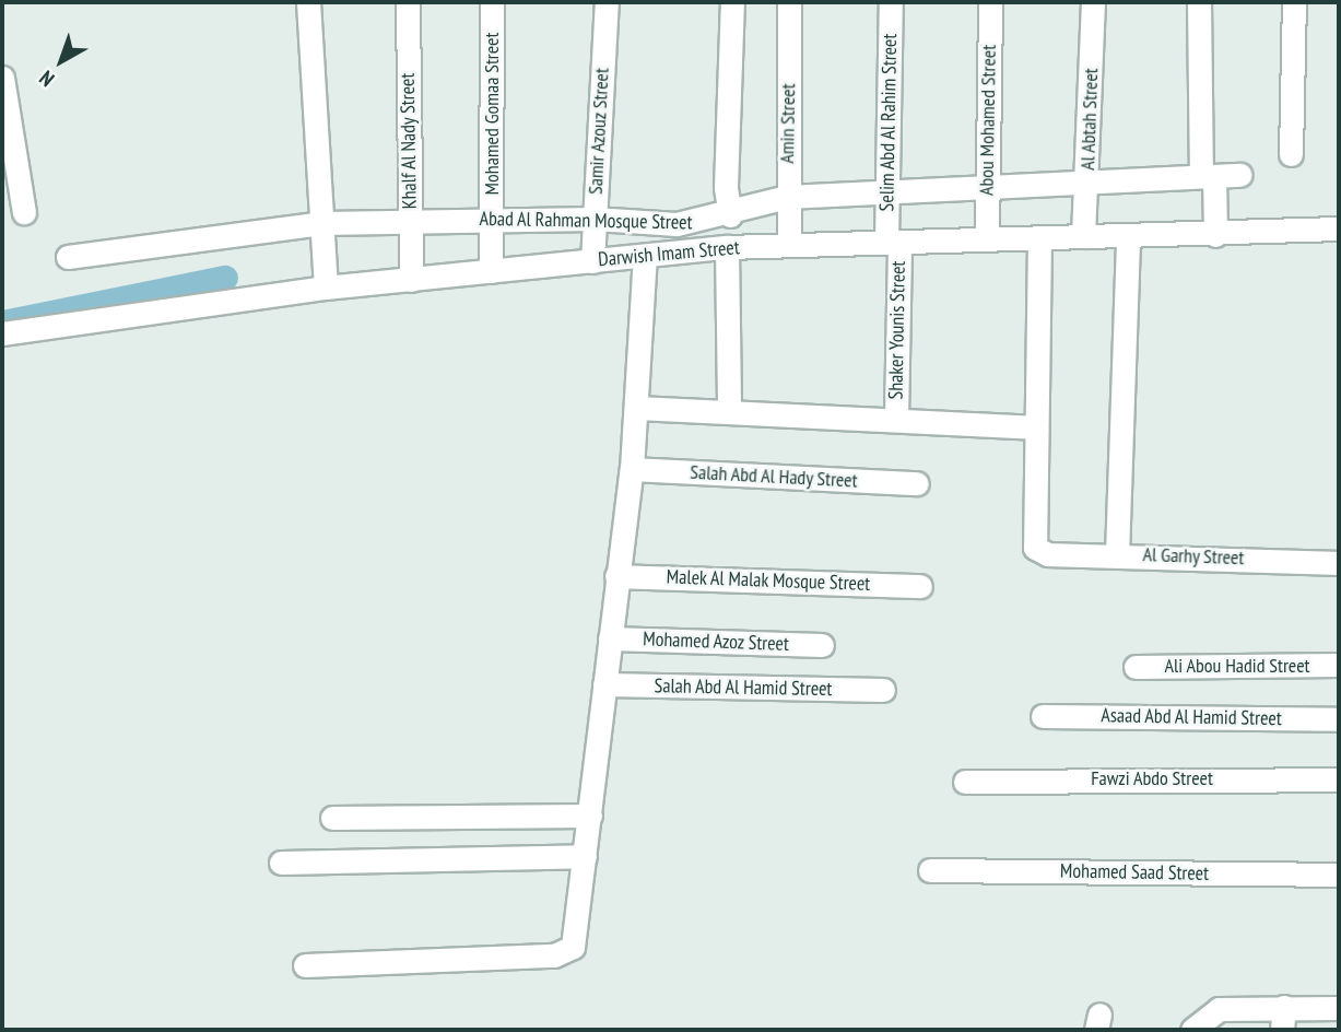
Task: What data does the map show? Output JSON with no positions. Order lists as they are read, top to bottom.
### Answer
{
  "streets": {
    "street": [
      "Mohamed Gomaa Street",
      "Al Abtah Street",
      "Abou Mohamed Street",
      "Selim Abd Al Rahim Street",
      "Amin Street",
      "Samir Azouz Street",
      "Khalf Al Nady Street",
      "Abad Al Rahman Mosque Street",
      "Darwish Imam Street",
      "Shaker Younis Street",
      "Salah Abd Al Hady Street",
      "Al Garhy Street",
      "Malek Al Malak Mosque Street",
      "Mohamed Azoz Street",
      "Ali Abou Hadid Street",
      "Salah Abd Al Hamid Street",
      "Asaad Abd Al Hamid Street",
      "Fawzi Abdo Street",
      "Mohamed Saad Street"
    ]
  },
  "crossings": [
    ["Mohamed Gomaa Street", "Abad Al Rahman Mosque Street"],
    ["Mohamed Gomaa Street", "Darwish Imam Street"],
    ["Al Abtah Street", "Abad Al Rahman Mosque Street"],
    ["Al Abtah Street", "Darwish Imam Street"],
    ["Abou Mohamed Street", "Abad Al Rahman Mosque Street"],
    ["Abou Mohamed Street", "Darwish Imam Street"],
    ["Selim Abd Al Rahim Street", "Abad Al Rahman Mosque Street"],
    ["Selim Abd Al Rahim Street", "Darwish Imam Street"],
    ["Selim Abd Al Rahim Street", "Shaker Younis Street"],
    ["Amin Street", "Abad Al Rahman Mosque Street"],
    ["Amin Street", "Darwish Imam Street"],
    ["Samir Azouz Street", "Abad Al Rahman Mosque Street"],
    ["Samir Azouz Street", "Darwish Imam Street"],
    ["Khalf Al Nady Street", "Abad Al Rahman Mosque Street"],
    ["Khalf Al Nady Street", "Darwish Imam Street"],
    ["Darwish Imam Street", "Shaker Younis Street"]
  ],
  "north": "bottom left"
}
